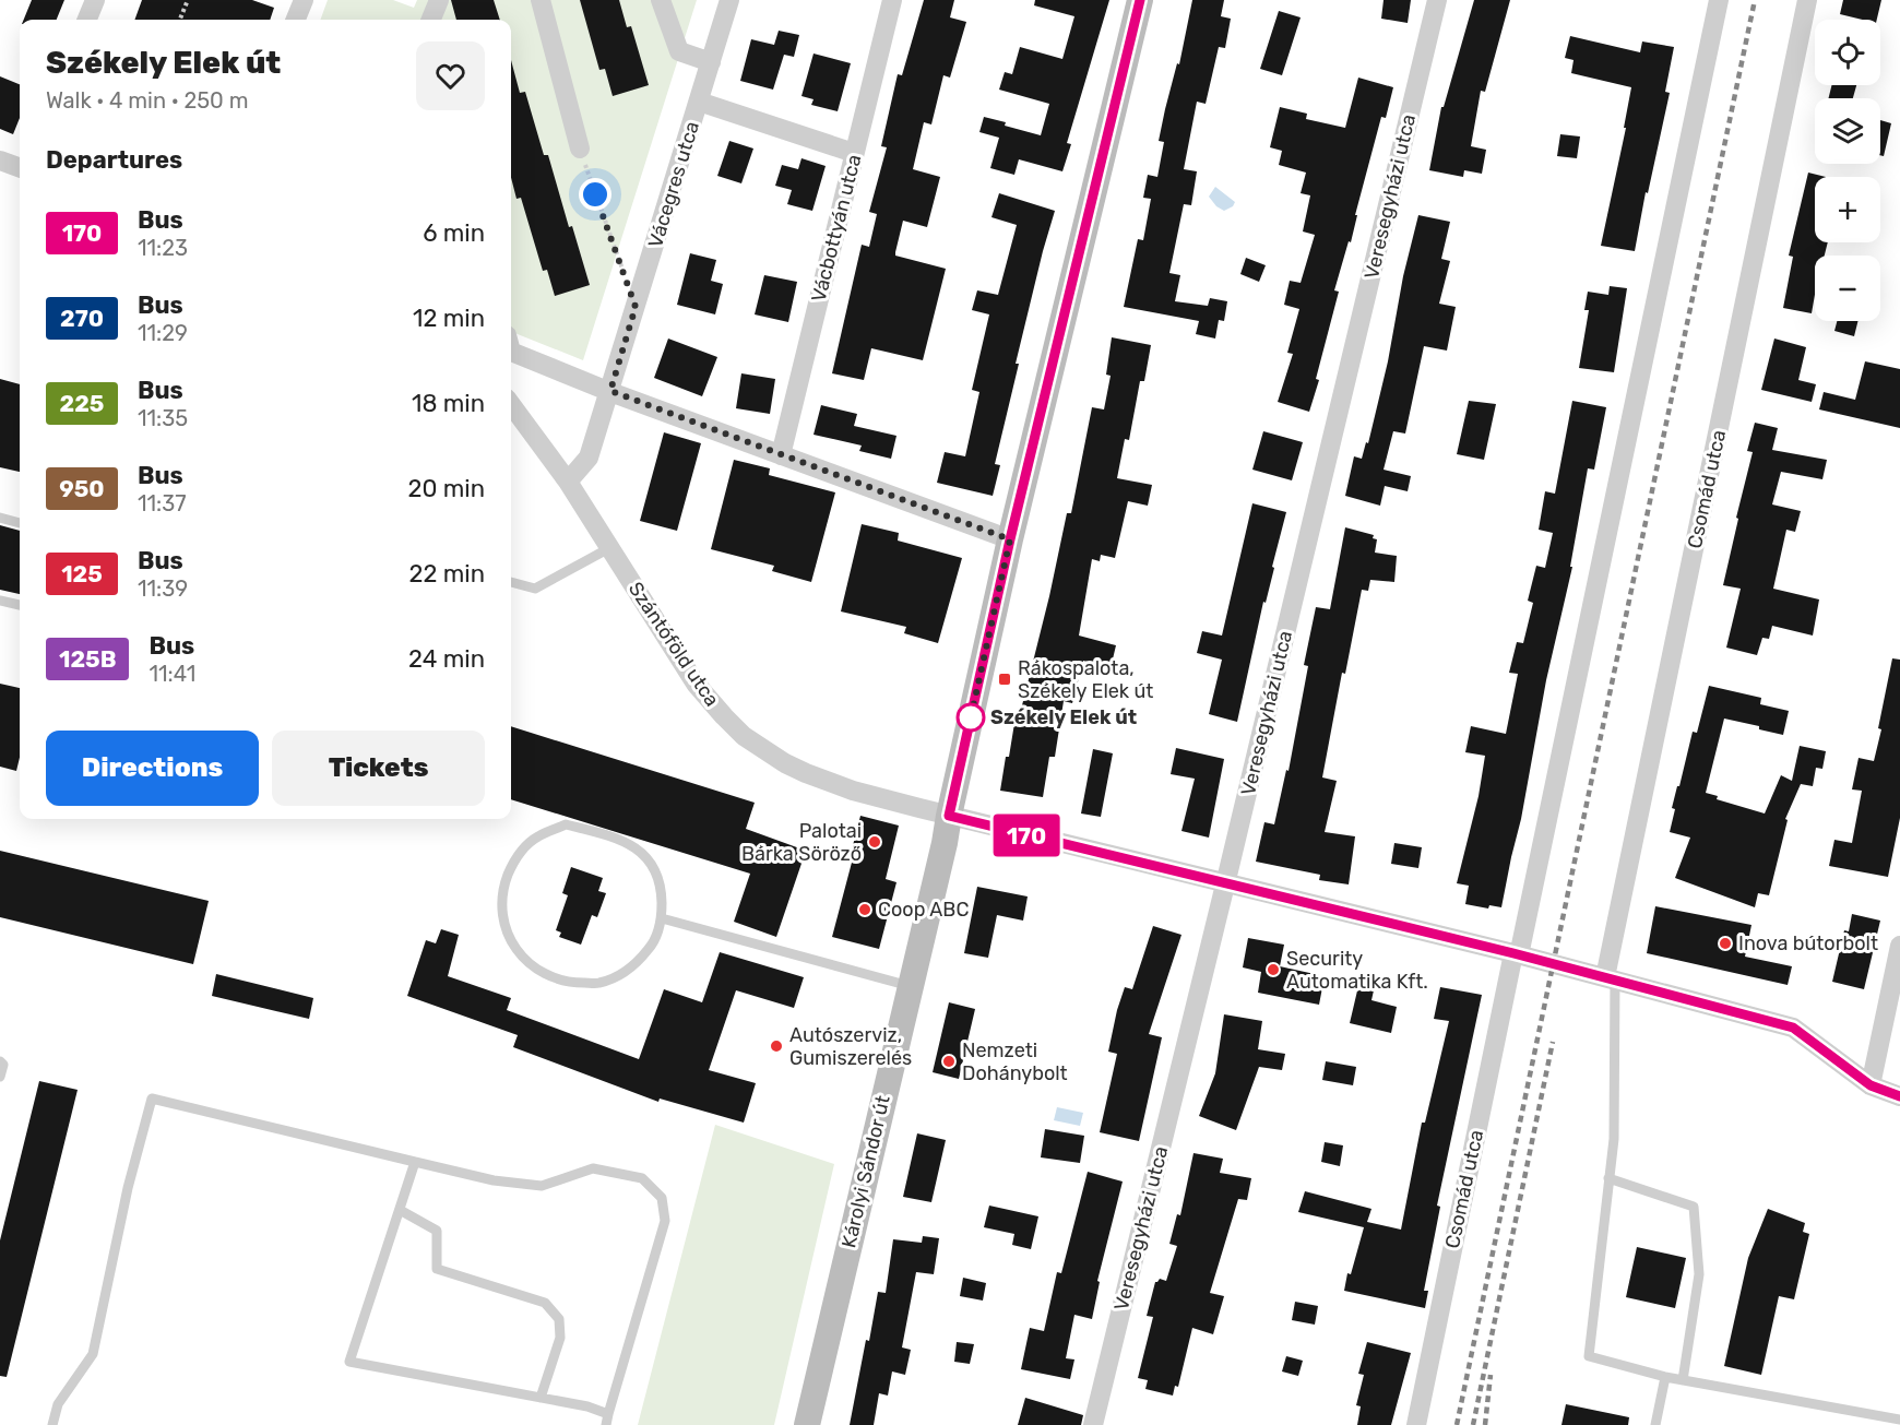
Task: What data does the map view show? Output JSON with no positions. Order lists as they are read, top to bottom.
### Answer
{
  "streets": {
    "street": [
      "Vácegres utca",
      "Veresegyházi utca",
      "Vácbottyán utca",
      "Csomád utca",
      "Szántóföld utca",
      "Károlyi Sándor út"
    ]
  },
  "crossings": [
    ["Vácegres utca", "Szántóföld utca"],
    ["Szántóföld utca", "Károlyi Sándor út"]
  ],
  "places": {
    "transit": ["Rákospalota, Székely Elek út"],
    "other": [
      "Székely Elek út",
      "Palotai Bárka Söröző",
      "Coop ABC",
      "Inova bútorbolt",
      "Security Automatika Kft.",
      "Autószerviz, Gumiszerelés",
      "Nemzeti Dohánybolt"
    ]
  },
  "lines": ["bus line 170"],
  "page": {
    "on_map": "170",
    "map_buttons": ["+", "−"],
    "heading": [
      ["Székely Elek út", "Walk · 4 min · 250 m"],
      "Departures"
    ],
    "list": [
      {
        "mark": "170",
        "name": "Bus",
        "note": "11:23",
        "value": "6 min"
      },
      {
        "mark": "270",
        "name": "Bus",
        "note": "11:29",
        "value": "12 min"
      },
      {
        "mark": "225",
        "name": "Bus",
        "note": "11:35",
        "value": "18 min"
      },
      {
        "mark": "950",
        "name": "Bus",
        "note": "11:37",
        "value": "20 min"
      },
      {
        "mark": "125",
        "name": "Bus",
        "note": "11:39",
        "value": "22 min"
      },
      {
        "mark": "125B",
        "name": "Bus",
        "note": "11:41",
        "value": "24 min"
      }
    ],
    "buttons": ["Directions", "Tickets"]
  }
}
